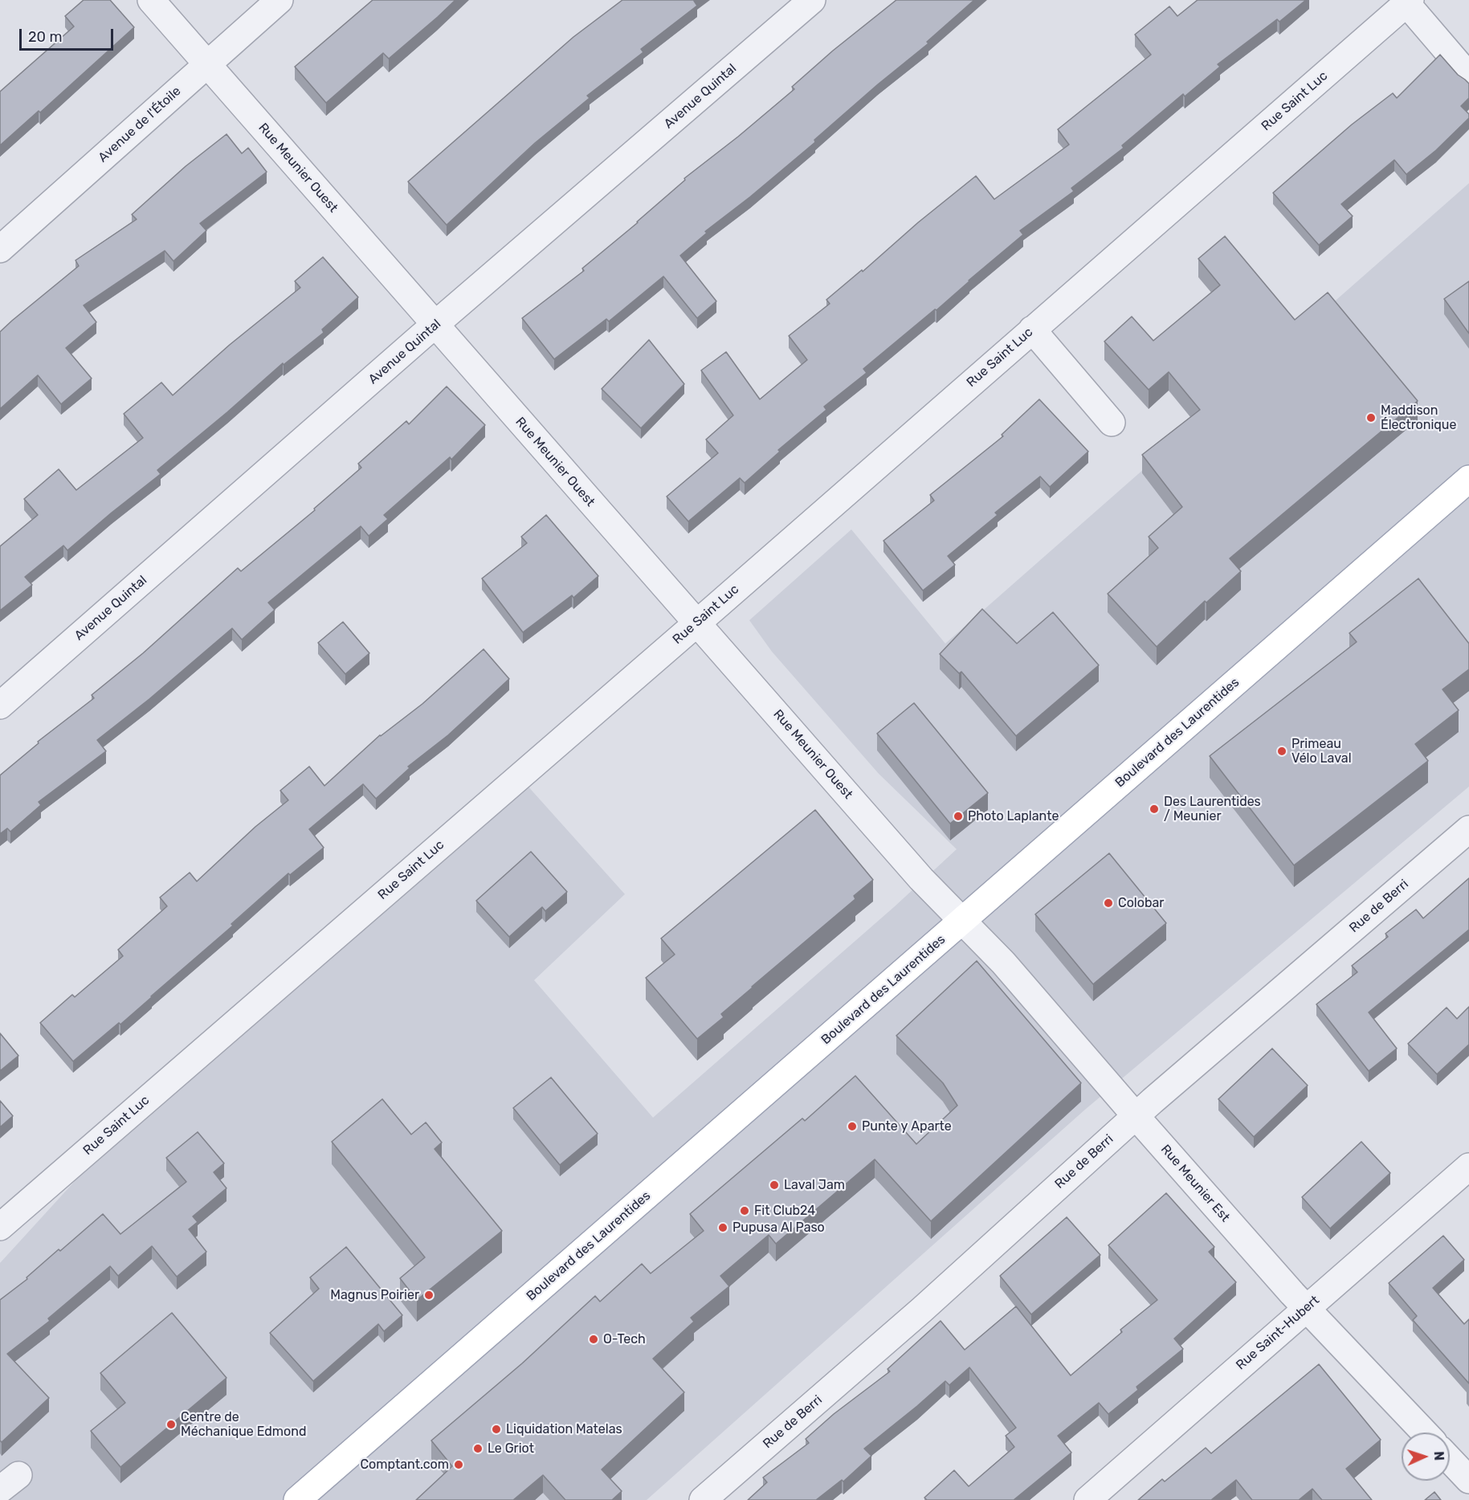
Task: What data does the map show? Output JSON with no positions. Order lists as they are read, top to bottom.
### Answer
{
  "streets": {
    "main road": ["Boulevard des Laurentides"],
    "street": [
      "Avenue Quintal",
      "Rue Saint Luc",
      "Avenue de l'Étoile",
      "Rue Meunier Ouest",
      "Rue de Berri",
      "Rue Meunier Est",
      "Rue Saint-Hubert"
    ]
  },
  "crossings": [
    ["Avenue Quintal", "Rue Meunier Ouest"],
    ["Rue Saint Luc", "Rue Meunier Ouest"],
    ["Avenue de l'Étoile", "Rue Meunier Ouest"],
    ["Rue Meunier Ouest", "Boulevard des Laurentides"],
    ["Rue Meunier Ouest", "Rue Meunier Est"],
    ["Boulevard des Laurentides", "Rue Meunier Est"],
    ["Rue de Berri", "Rue Meunier Est"],
    ["Rue Meunier Est", "Rue Saint-Hubert"]
  ],
  "places": [
    "Maddison Électronique",
    "Primeau Vélo Laval",
    "Des Laurentides / Meunier",
    "Photo Laplante",
    "Colobar",
    "Punte y Aparte",
    "Laval Jam",
    "Fit Club24",
    "Pupusa Al Paso",
    "Magnus Poirier",
    "O-Tech",
    "Centre de Méchanique Edmond",
    "Liquidation Matelas",
    "Le Griot",
    "Comptant.com"
  ],
  "scale_bar": "20 m",
  "north": "right"
}
